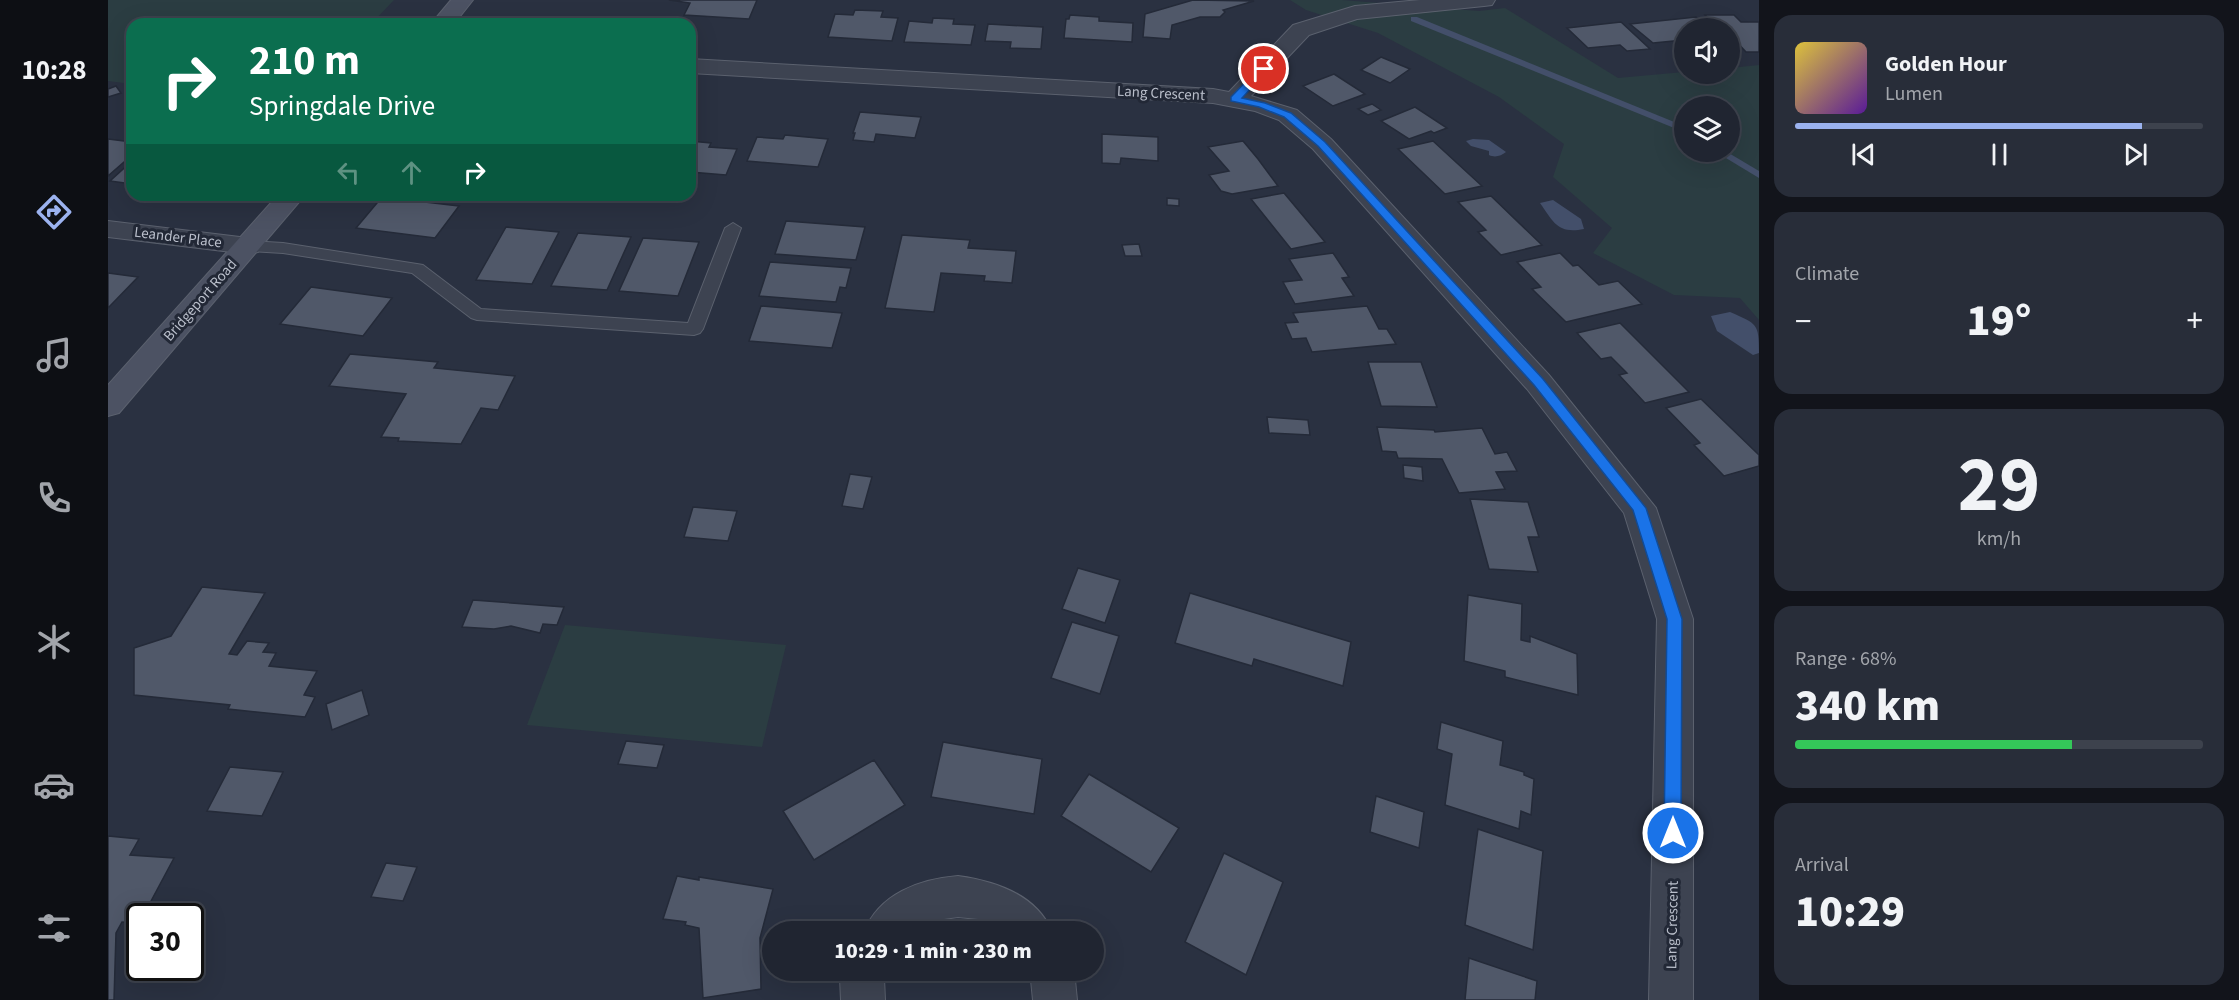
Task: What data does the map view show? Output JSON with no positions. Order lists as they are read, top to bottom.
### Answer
{
  "streets": {
    "main road": ["Bridgeport Road"],
    "street": ["Lang Crescent", "Leander Place"]
  },
  "crossings": [
    ["Leander Place", "Bridgeport Road"]
  ],
  "page": {
    "tabs": "10:28",
    "turn": ["210 m", "Springdale Drive"],
    "song": ["Golden Hour", "Lumen"],
    "tile": [
      "Climate",
      ["29", "km/h"],
      ["Range · 68%", "340 km"],
      ["Arrival", "10:29"]
    ],
    "heat": ["−", "19°", "+"],
    "limit": "30",
    "trip": "10:29 · 1 min · 230 m"
  }
}
